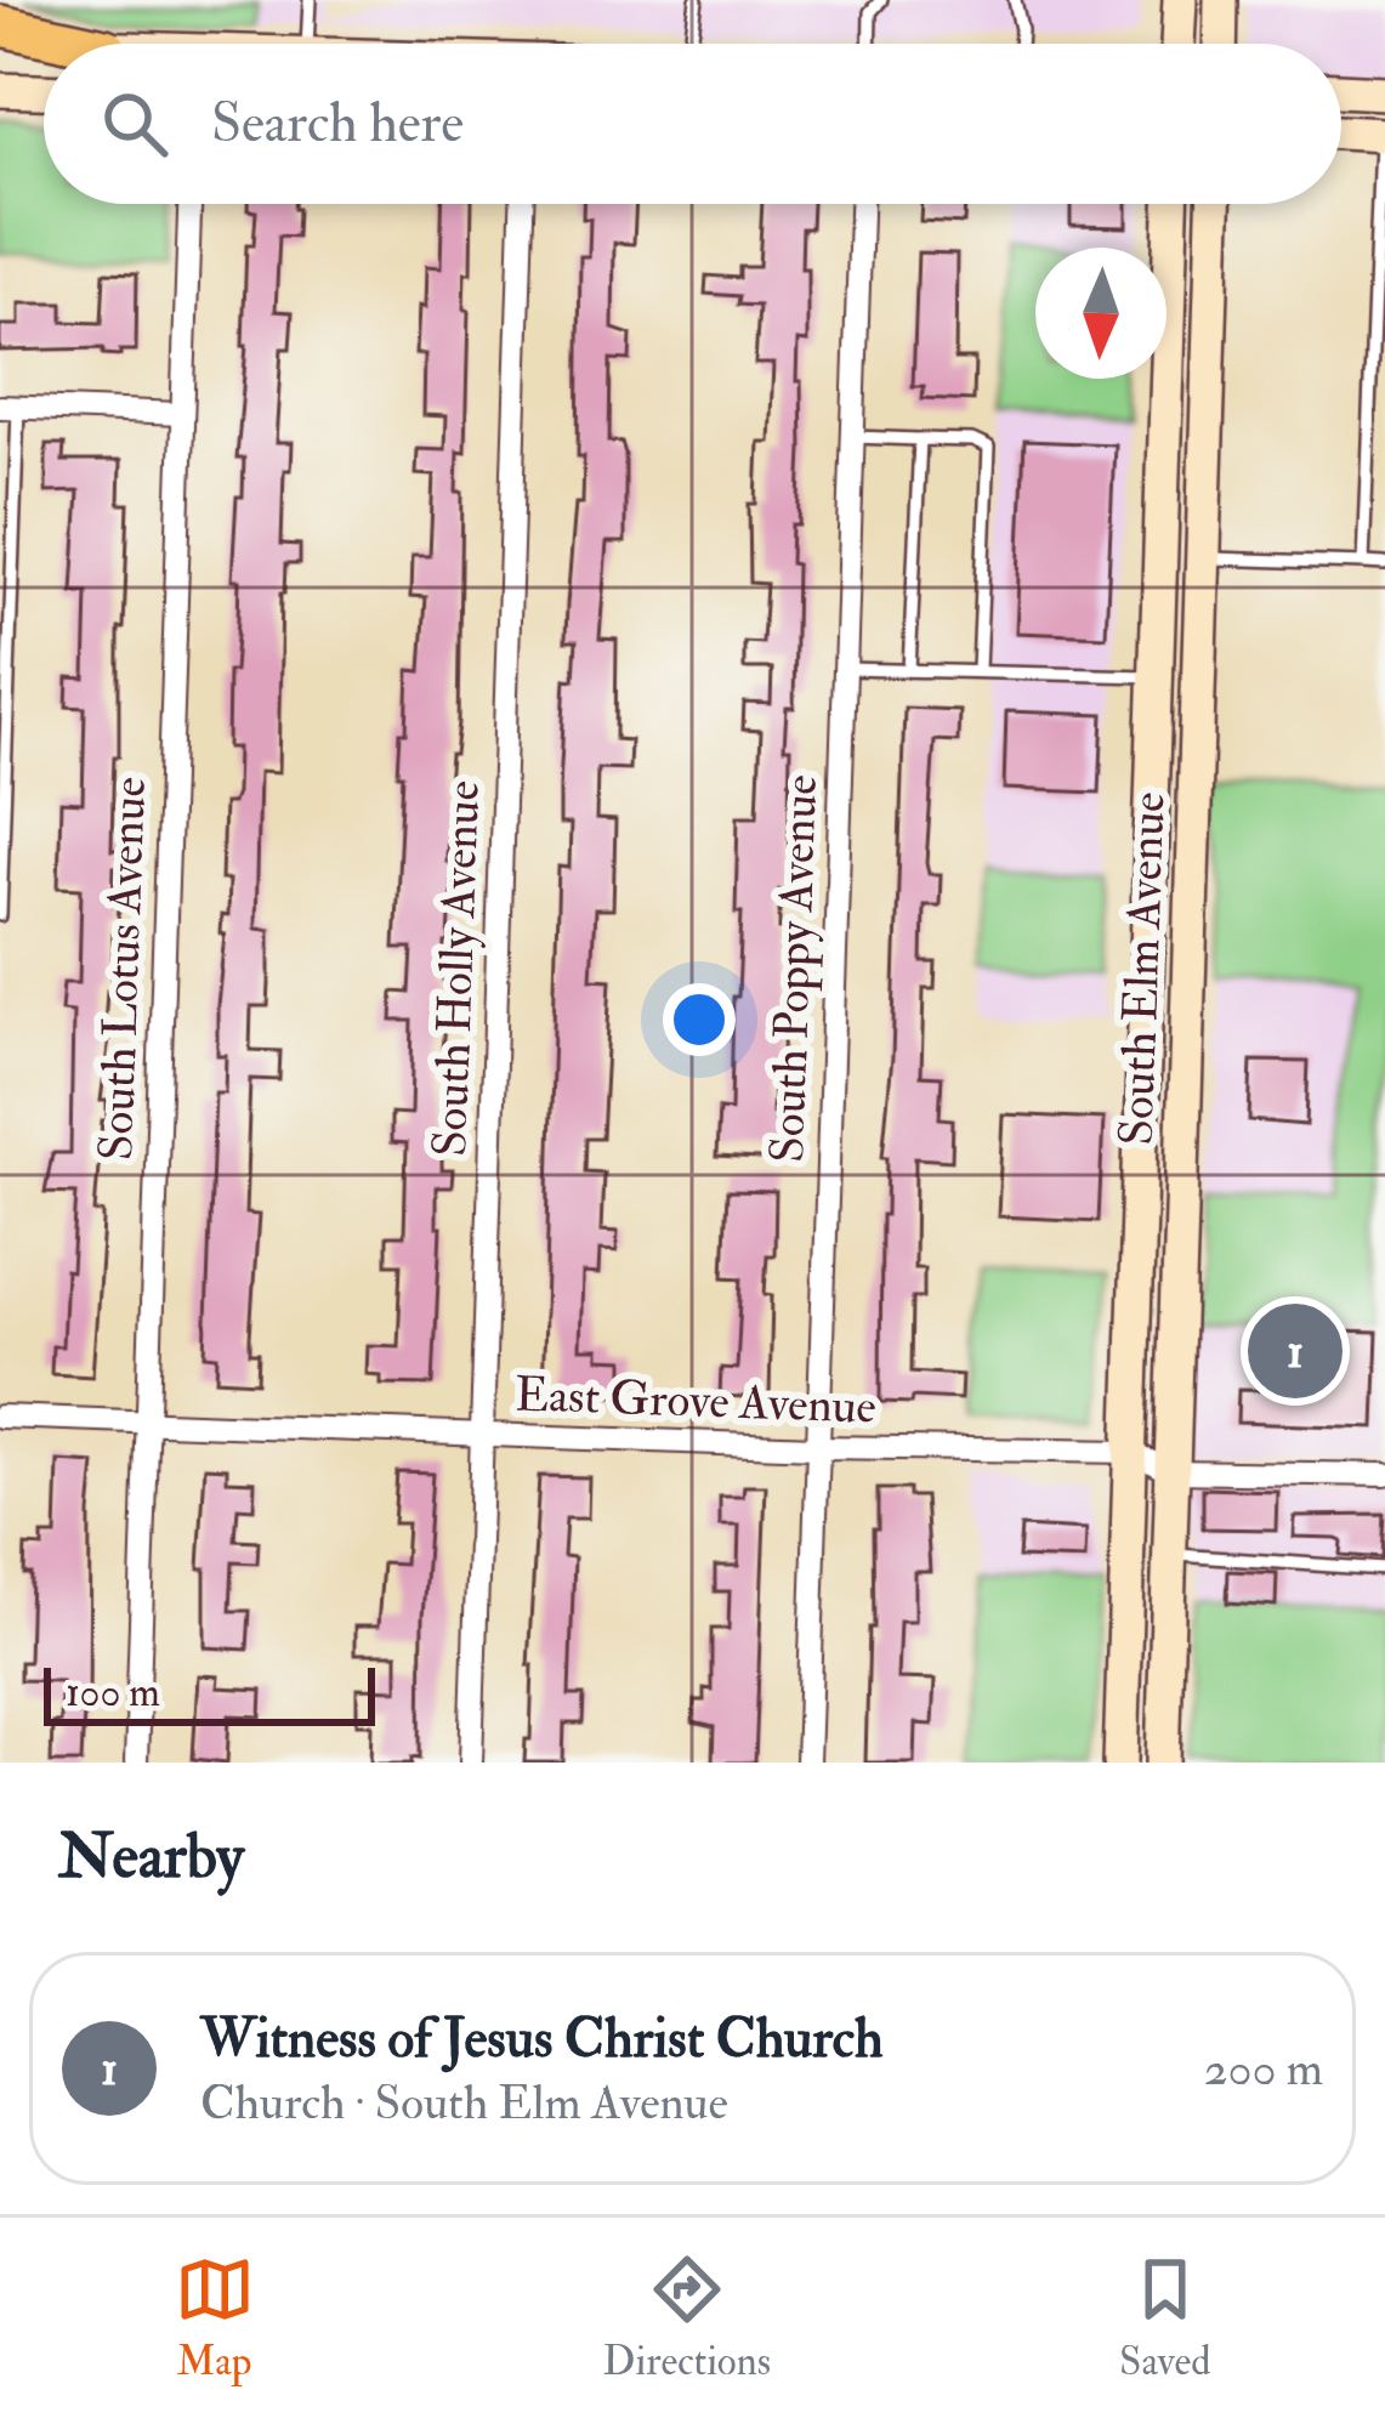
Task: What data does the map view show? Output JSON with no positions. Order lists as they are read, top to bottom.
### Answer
{
  "streets": {
    "main road": ["South Elm Avenue"],
    "street": [
      "South Lotus Avenue",
      "South Holly Avenue",
      "South Poppy Avenue",
      "East Grove Avenue"
    ]
  },
  "crossings": [
    ["South Lotus Avenue", "East Grove Avenue"],
    ["South Holly Avenue", "East Grove Avenue"],
    ["South Poppy Avenue", "East Grove Avenue"],
    ["South Elm Avenue", "East Grove Avenue"]
  ],
  "scale_bar": "100 m",
  "north": "bottom",
  "page": {
    "search": "Search here",
    "pins": "1",
    "scale": "100 m",
    "heading": "Nearby",
    "list": [
      {
        "mark": "1",
        "name": "Witness of Jesus Christ Church",
        "note": "Church · South Elm Avenue",
        "value": "200 m"
      }
    ],
    "nav": ["Map", "Directions", "Saved"]
  }
}
